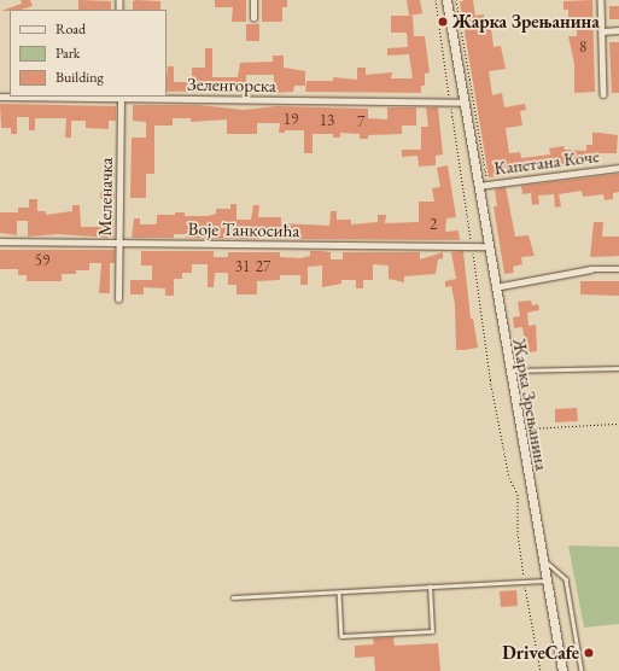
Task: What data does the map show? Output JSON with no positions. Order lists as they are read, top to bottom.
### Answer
{
  "streets": {
    "main road": ["Жарка Зрењанина"],
    "street": [
      "Зеленгорска",
      "Капетана Коче",
      "Меленачка",
      "Воје Танкосића"
    ]
  },
  "crossings": [
    ["Зеленгорска", "Меленачка"],
    ["Зеленгорска", "Жарка Зрењанина"],
    ["Капетана Коче", "Жарка Зрењанина"],
    ["Меленачка", "Воје Танкосића"],
    ["Воје Танкосића", "Жарка Зрењанина"]
  ],
  "places": ["Жарка Зрењанина", "DriveCafe"],
  "house_numbers": [
    "8",
    "19",
    "13",
    "7",
    "2",
    "59",
    "31",
    "27"
  ],
  "legend": ["Road", "Park", "Building"]
}
